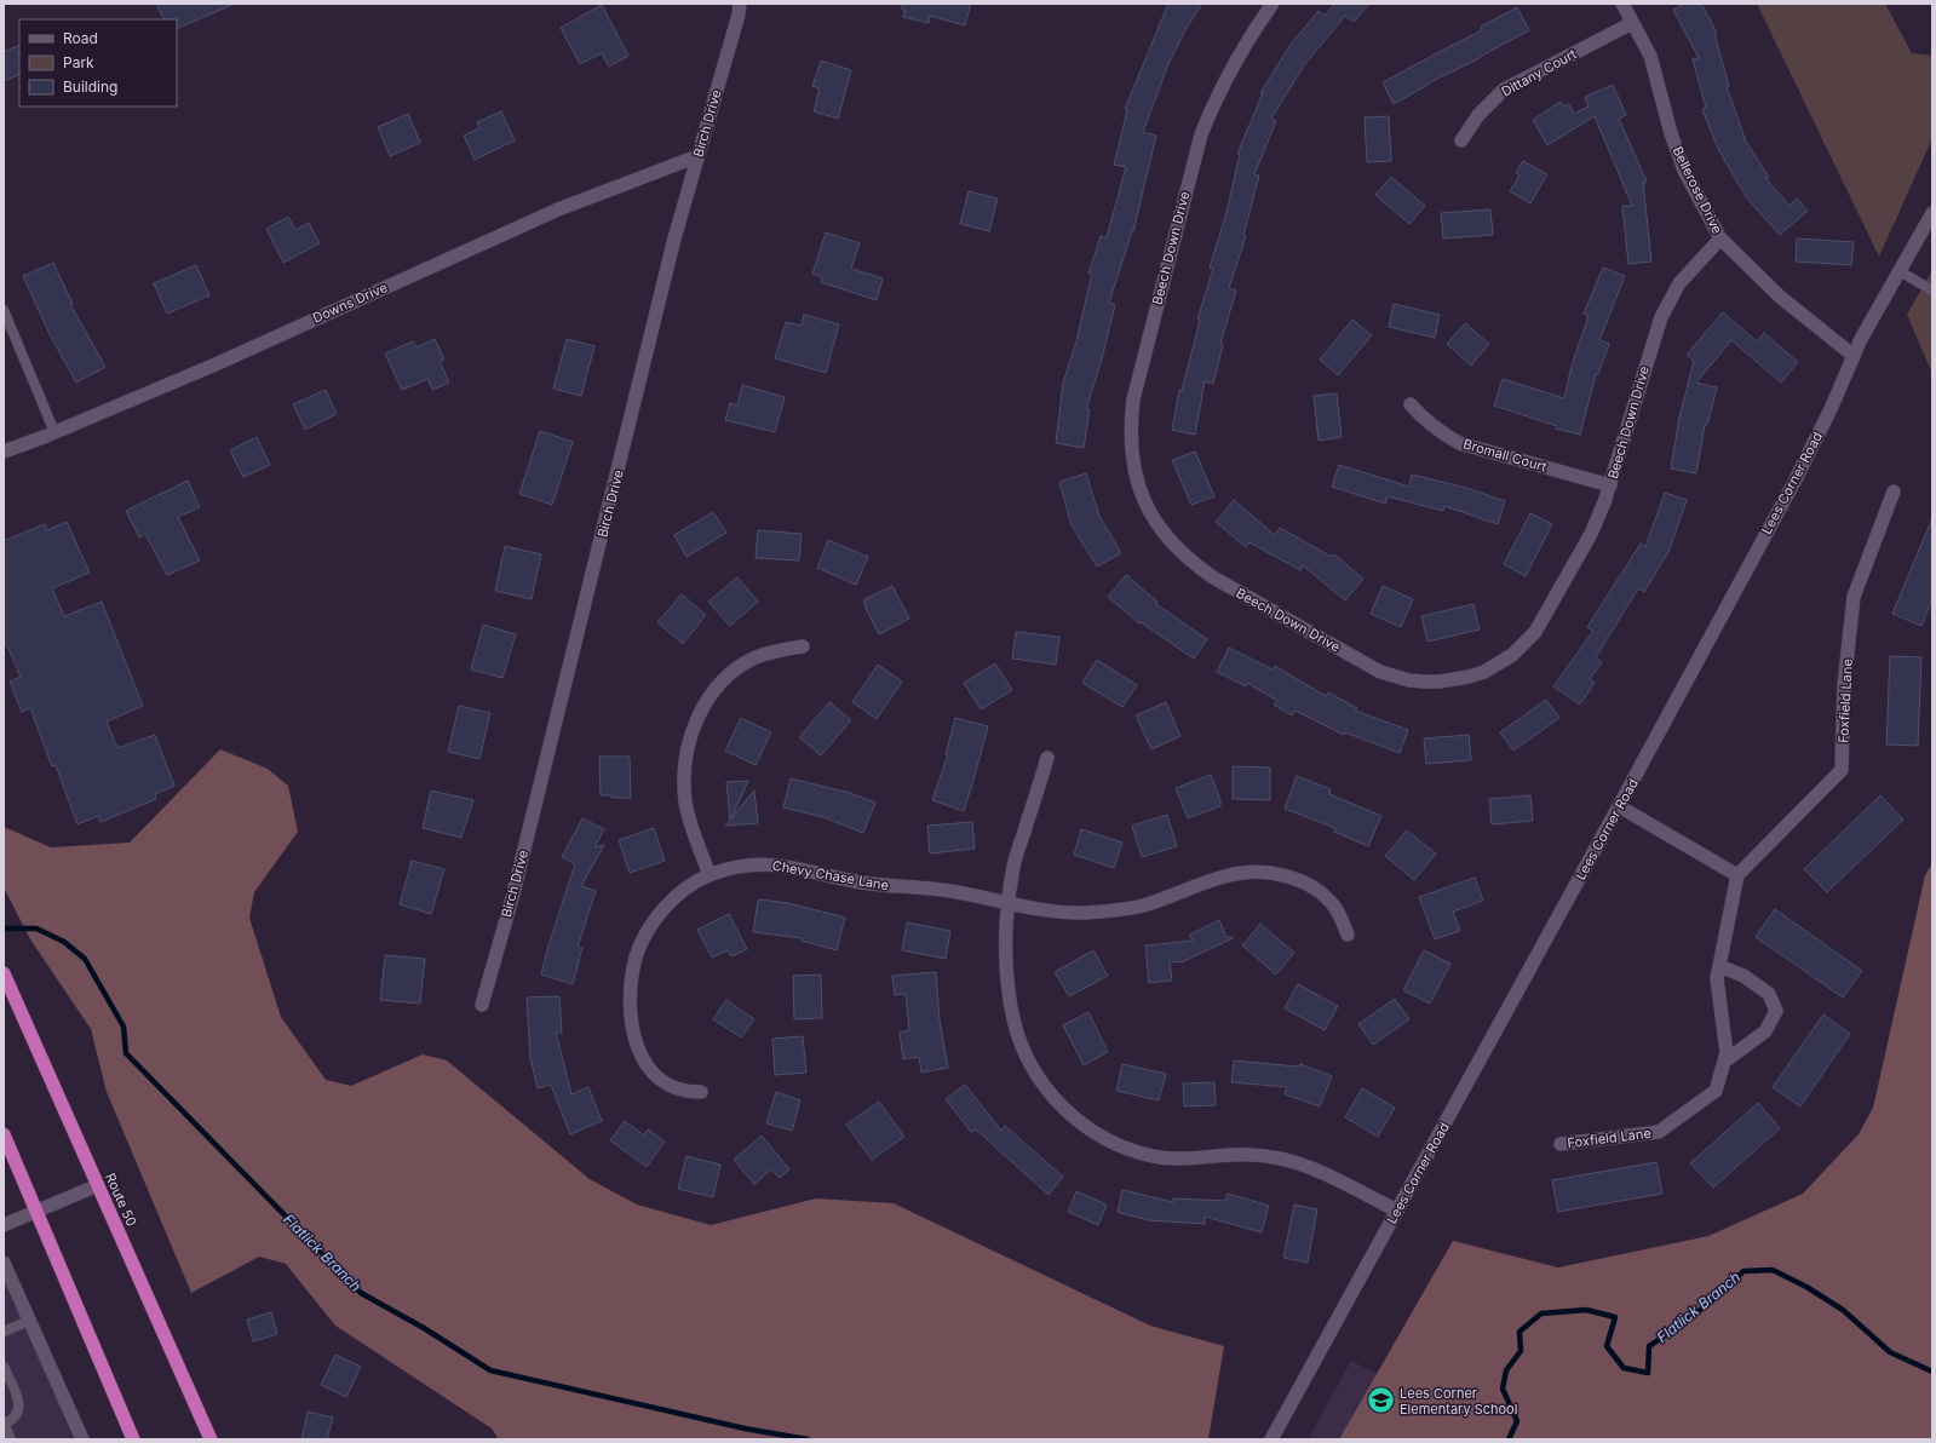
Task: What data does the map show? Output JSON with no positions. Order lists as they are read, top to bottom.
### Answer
{
  "streets": {
    "highway": ["Route 50"],
    "street": [
      "Dittany Court",
      "Birch Drive",
      "Bellerose Drive",
      "Beech Down Drive",
      "Downs Drive",
      "Bromall Court",
      "Lees Corner Road",
      "Foxfield Lane",
      "Chevy Chase Lane"
    ]
  },
  "crossings": [
    ["Dittany Court", "Bellerose Drive"],
    ["Birch Drive", "Downs Drive"],
    ["Bellerose Drive", "Beech Down Drive"],
    ["Bellerose Drive", "Lees Corner Road"],
    ["Beech Down Drive", "Bromall Court"]
  ],
  "water": ["Flatlick Branch"],
  "places": {
    "school or university": ["Lees Corner Elementary School"]
  },
  "legend": ["Road", "Park", "Building"]
}
